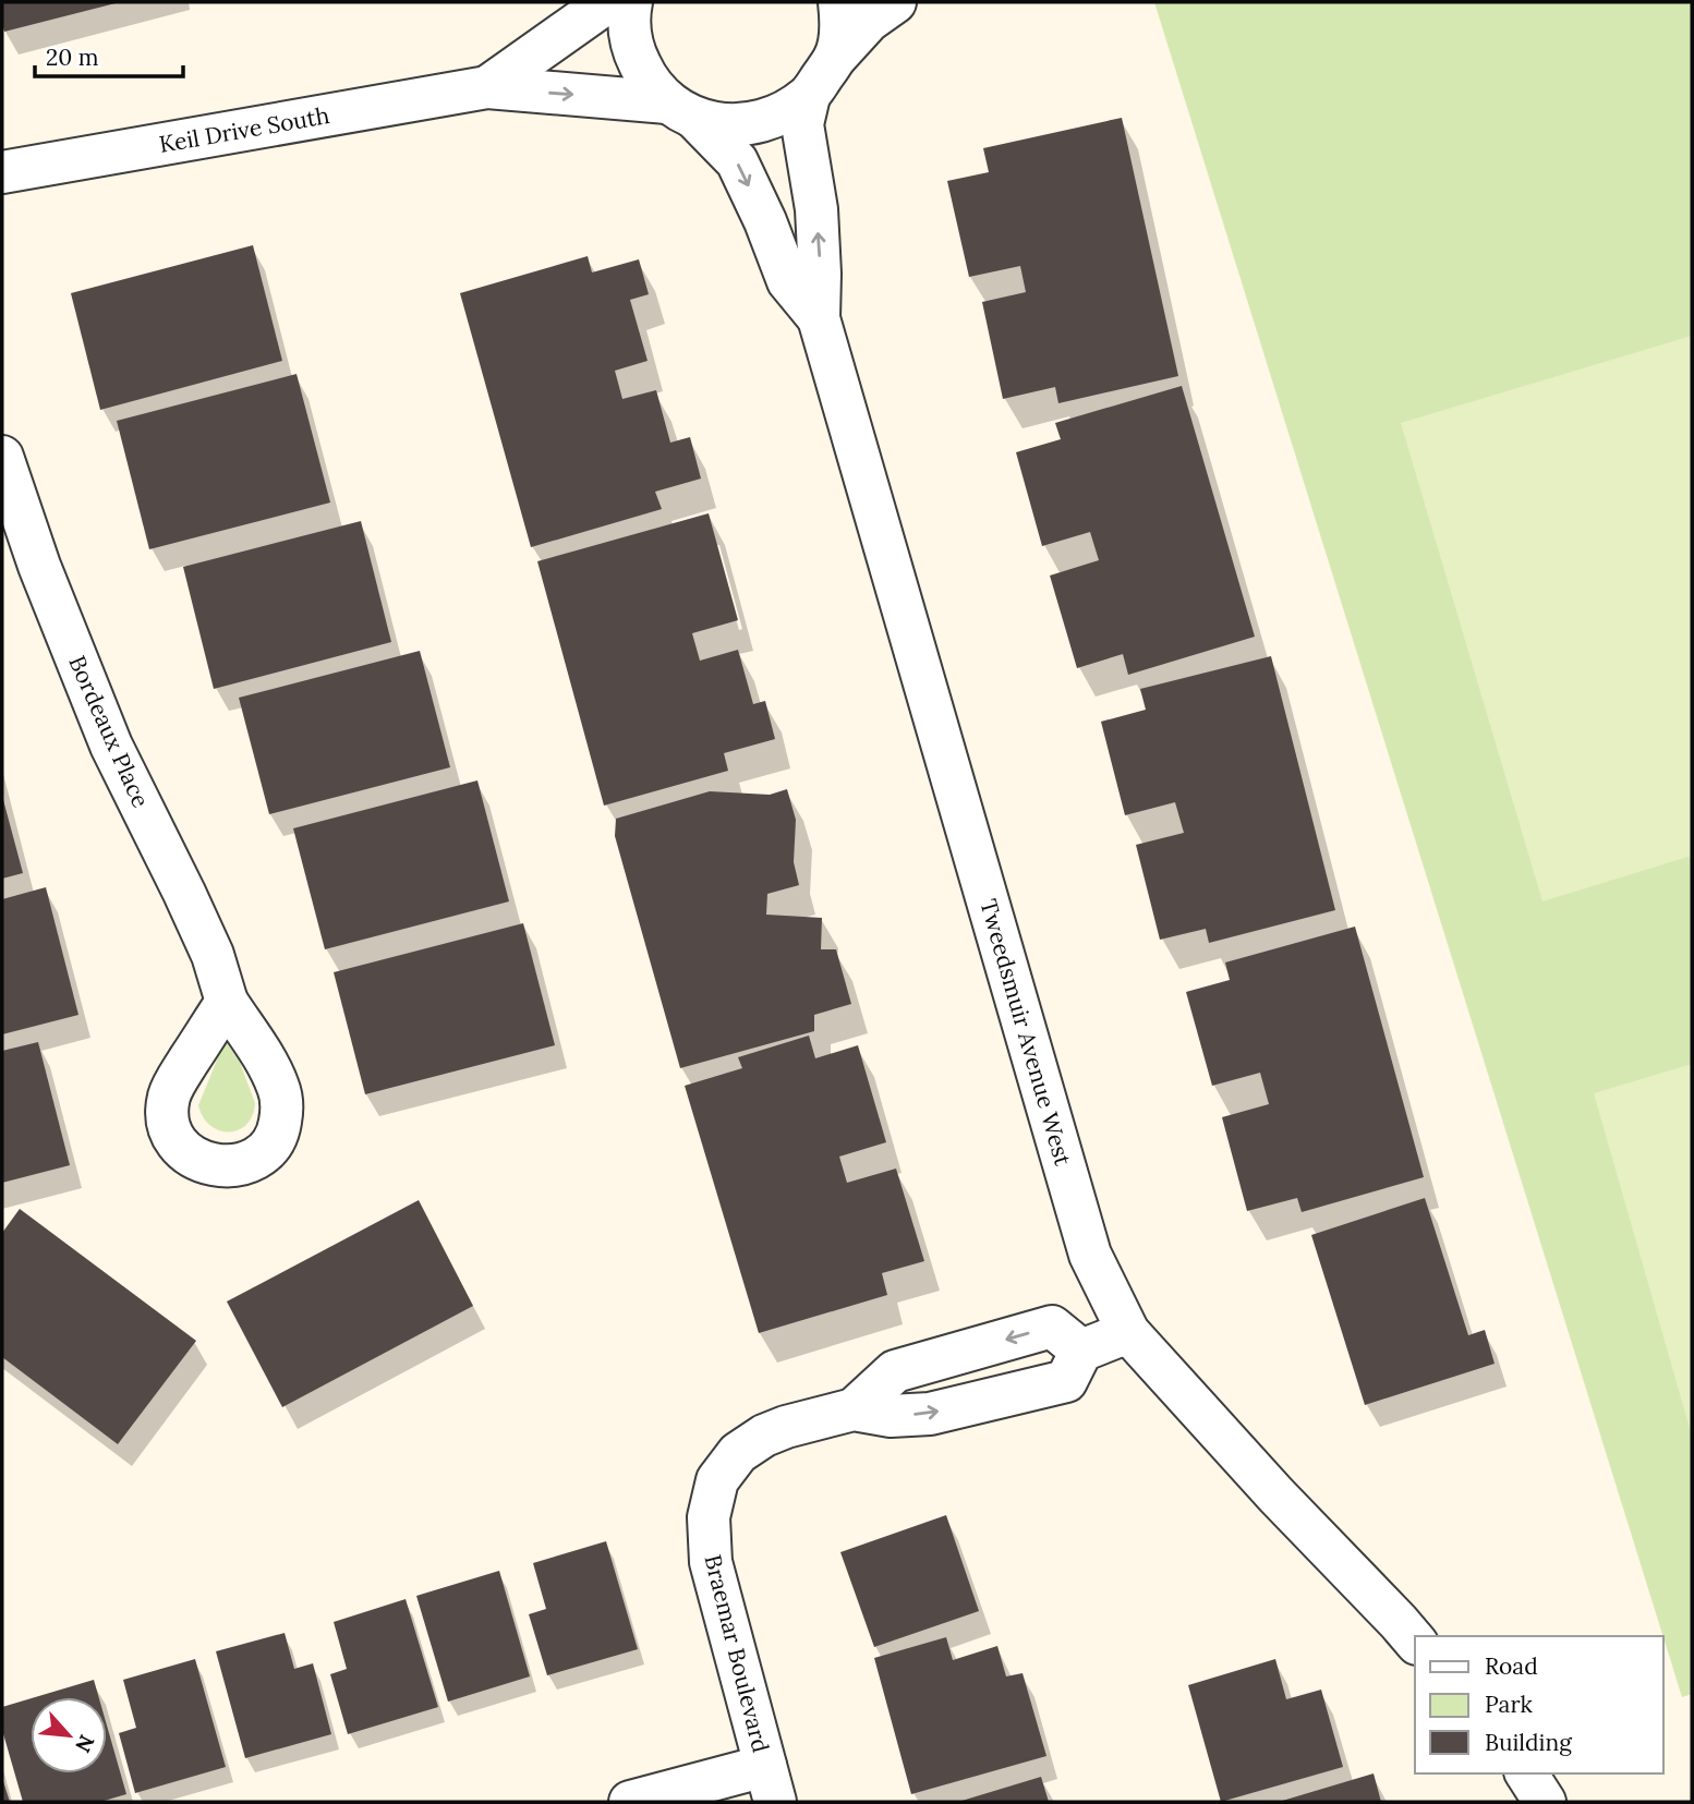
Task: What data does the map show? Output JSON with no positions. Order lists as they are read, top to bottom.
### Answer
{
  "streets": {
    "street": [
      "Keil Drive South",
      "Bordeaux Place",
      "Tweedsmuir Avenue West",
      "Braemar Boulevard"
    ]
  },
  "crossings": [
    ["Keil Drive South", "Tweedsmuir Avenue West"]
  ],
  "legend": ["Road", "Park", "Building"],
  "scale_bar": "20 m",
  "north": "bottom right"
}
